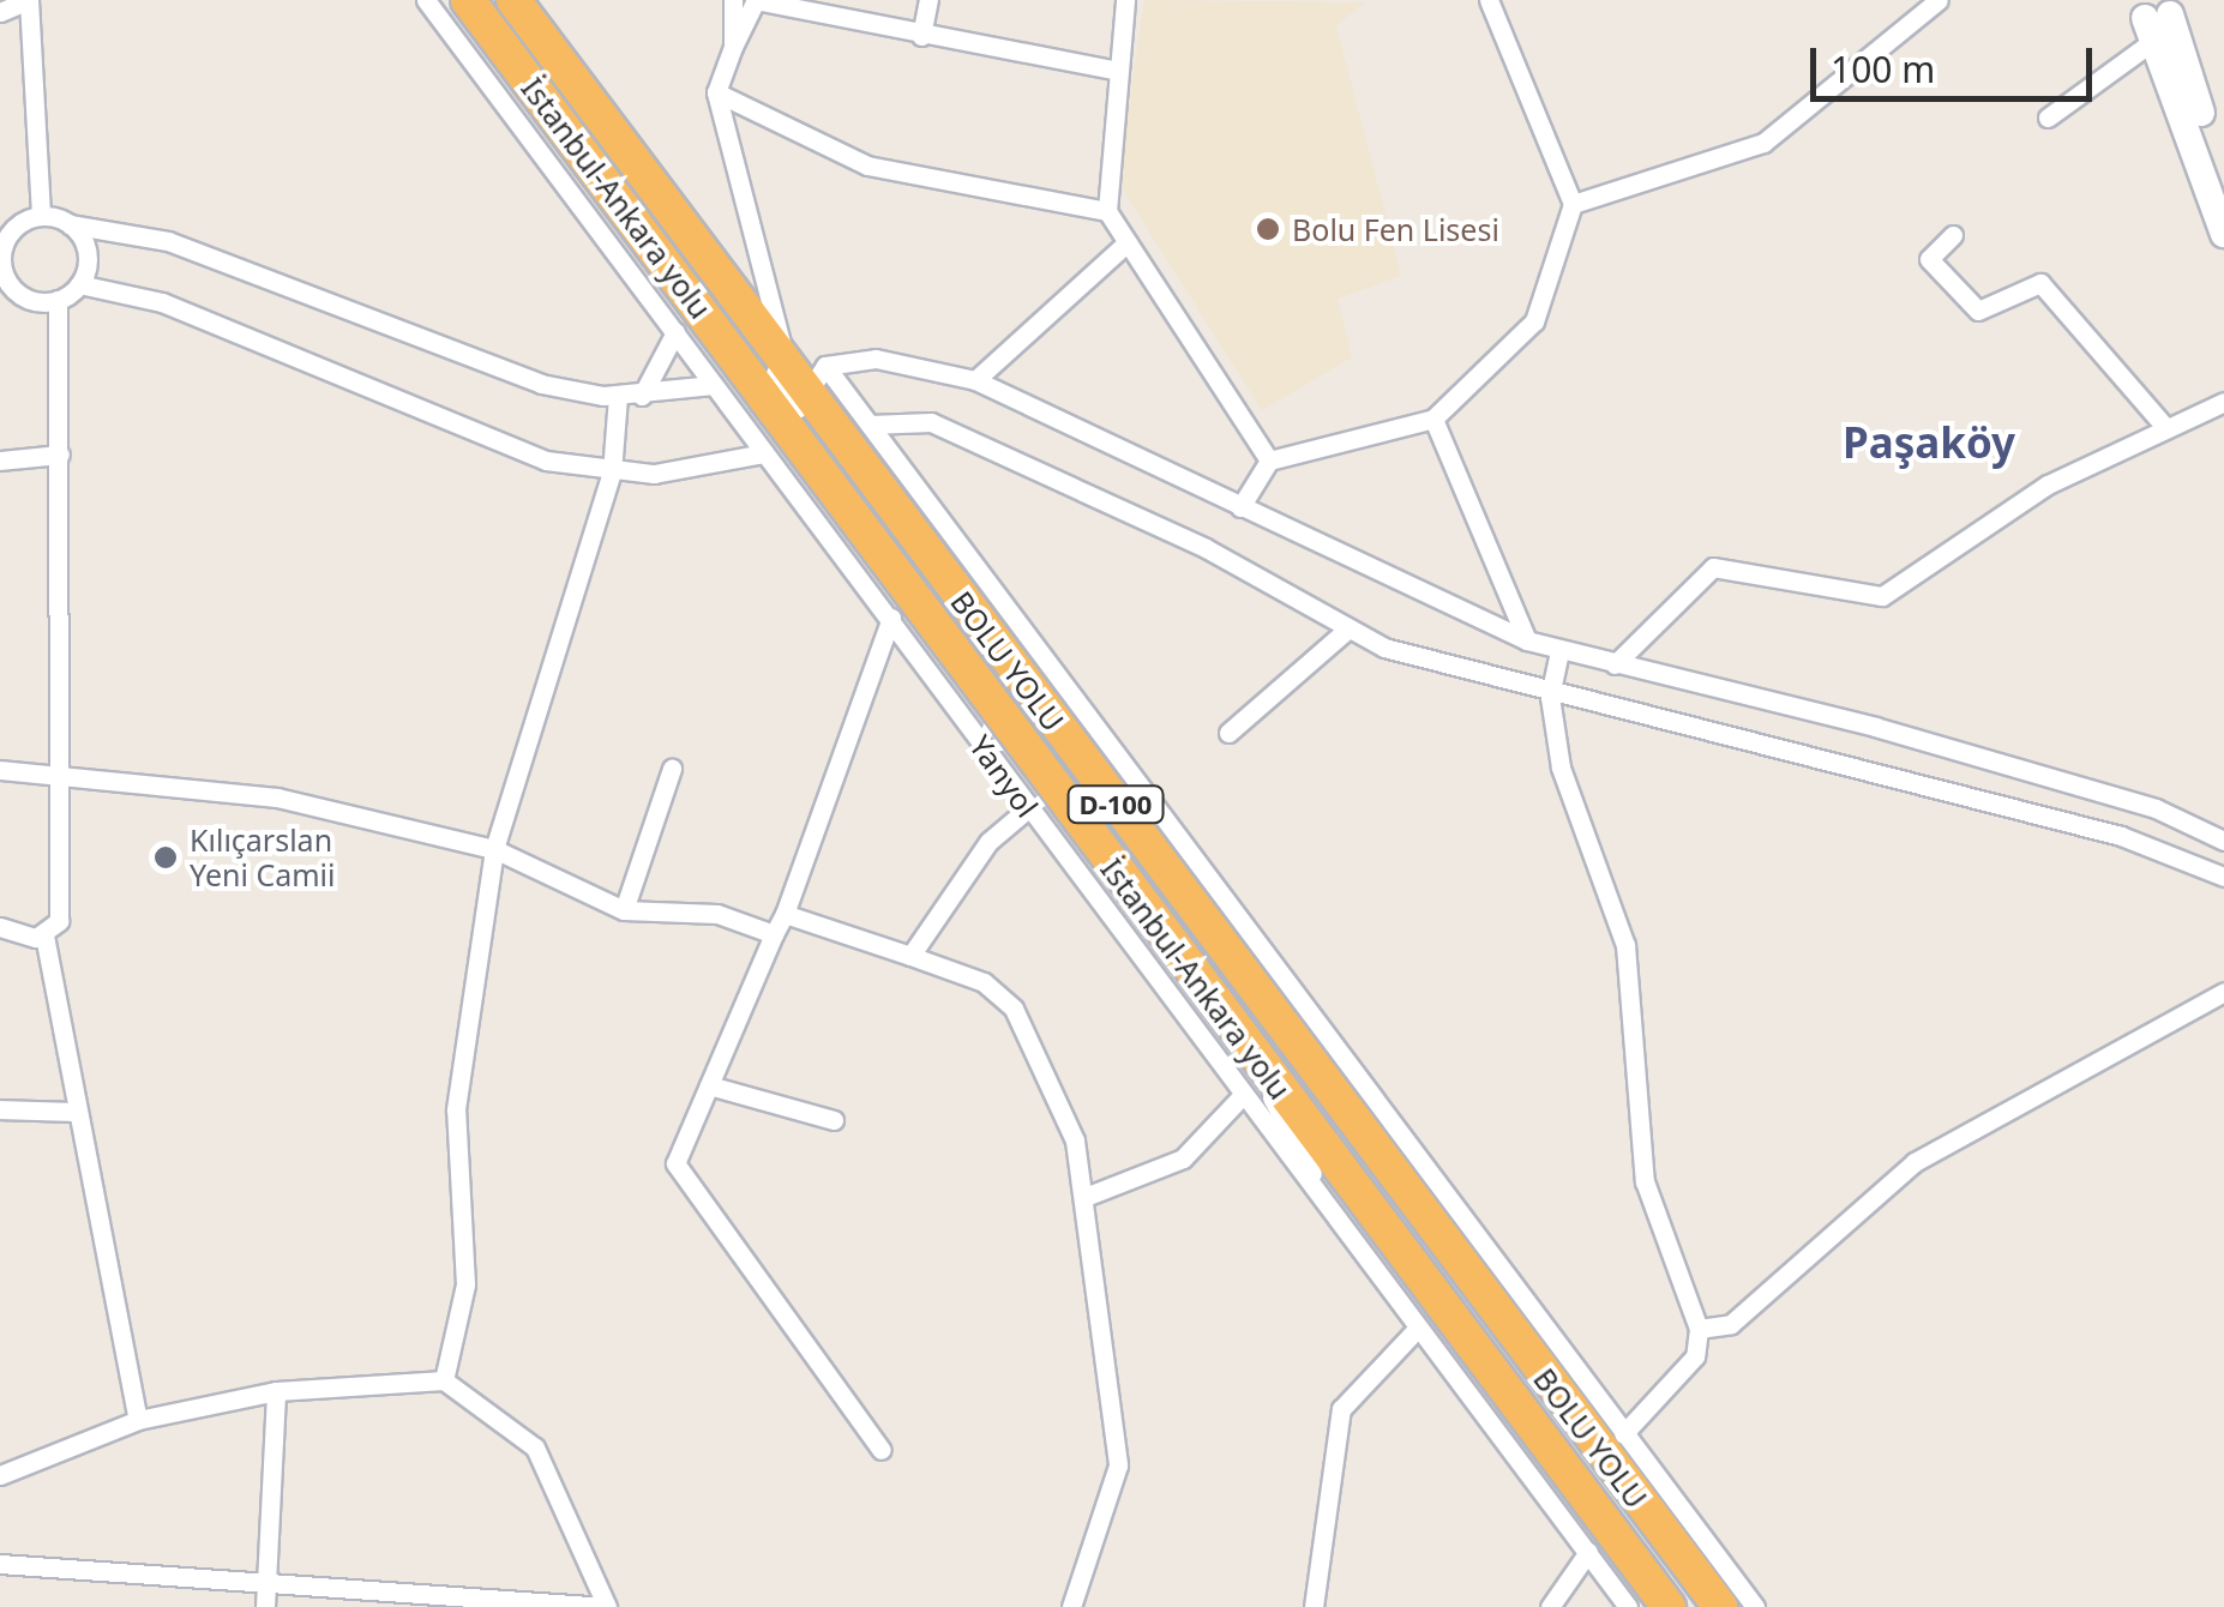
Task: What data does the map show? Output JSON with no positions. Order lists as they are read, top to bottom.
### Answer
{
  "streets": {
    "highway": ["İstanbul-Ankara yolu", "BOLU YOLU", "D-100"],
    "street": ["Yanyol"]
  },
  "districts": ["Paşaköy"],
  "places": ["Bolu Fen Lisesi", "Kılıçarslan Yeni Camii"],
  "scale_bar": "100 m"
}
